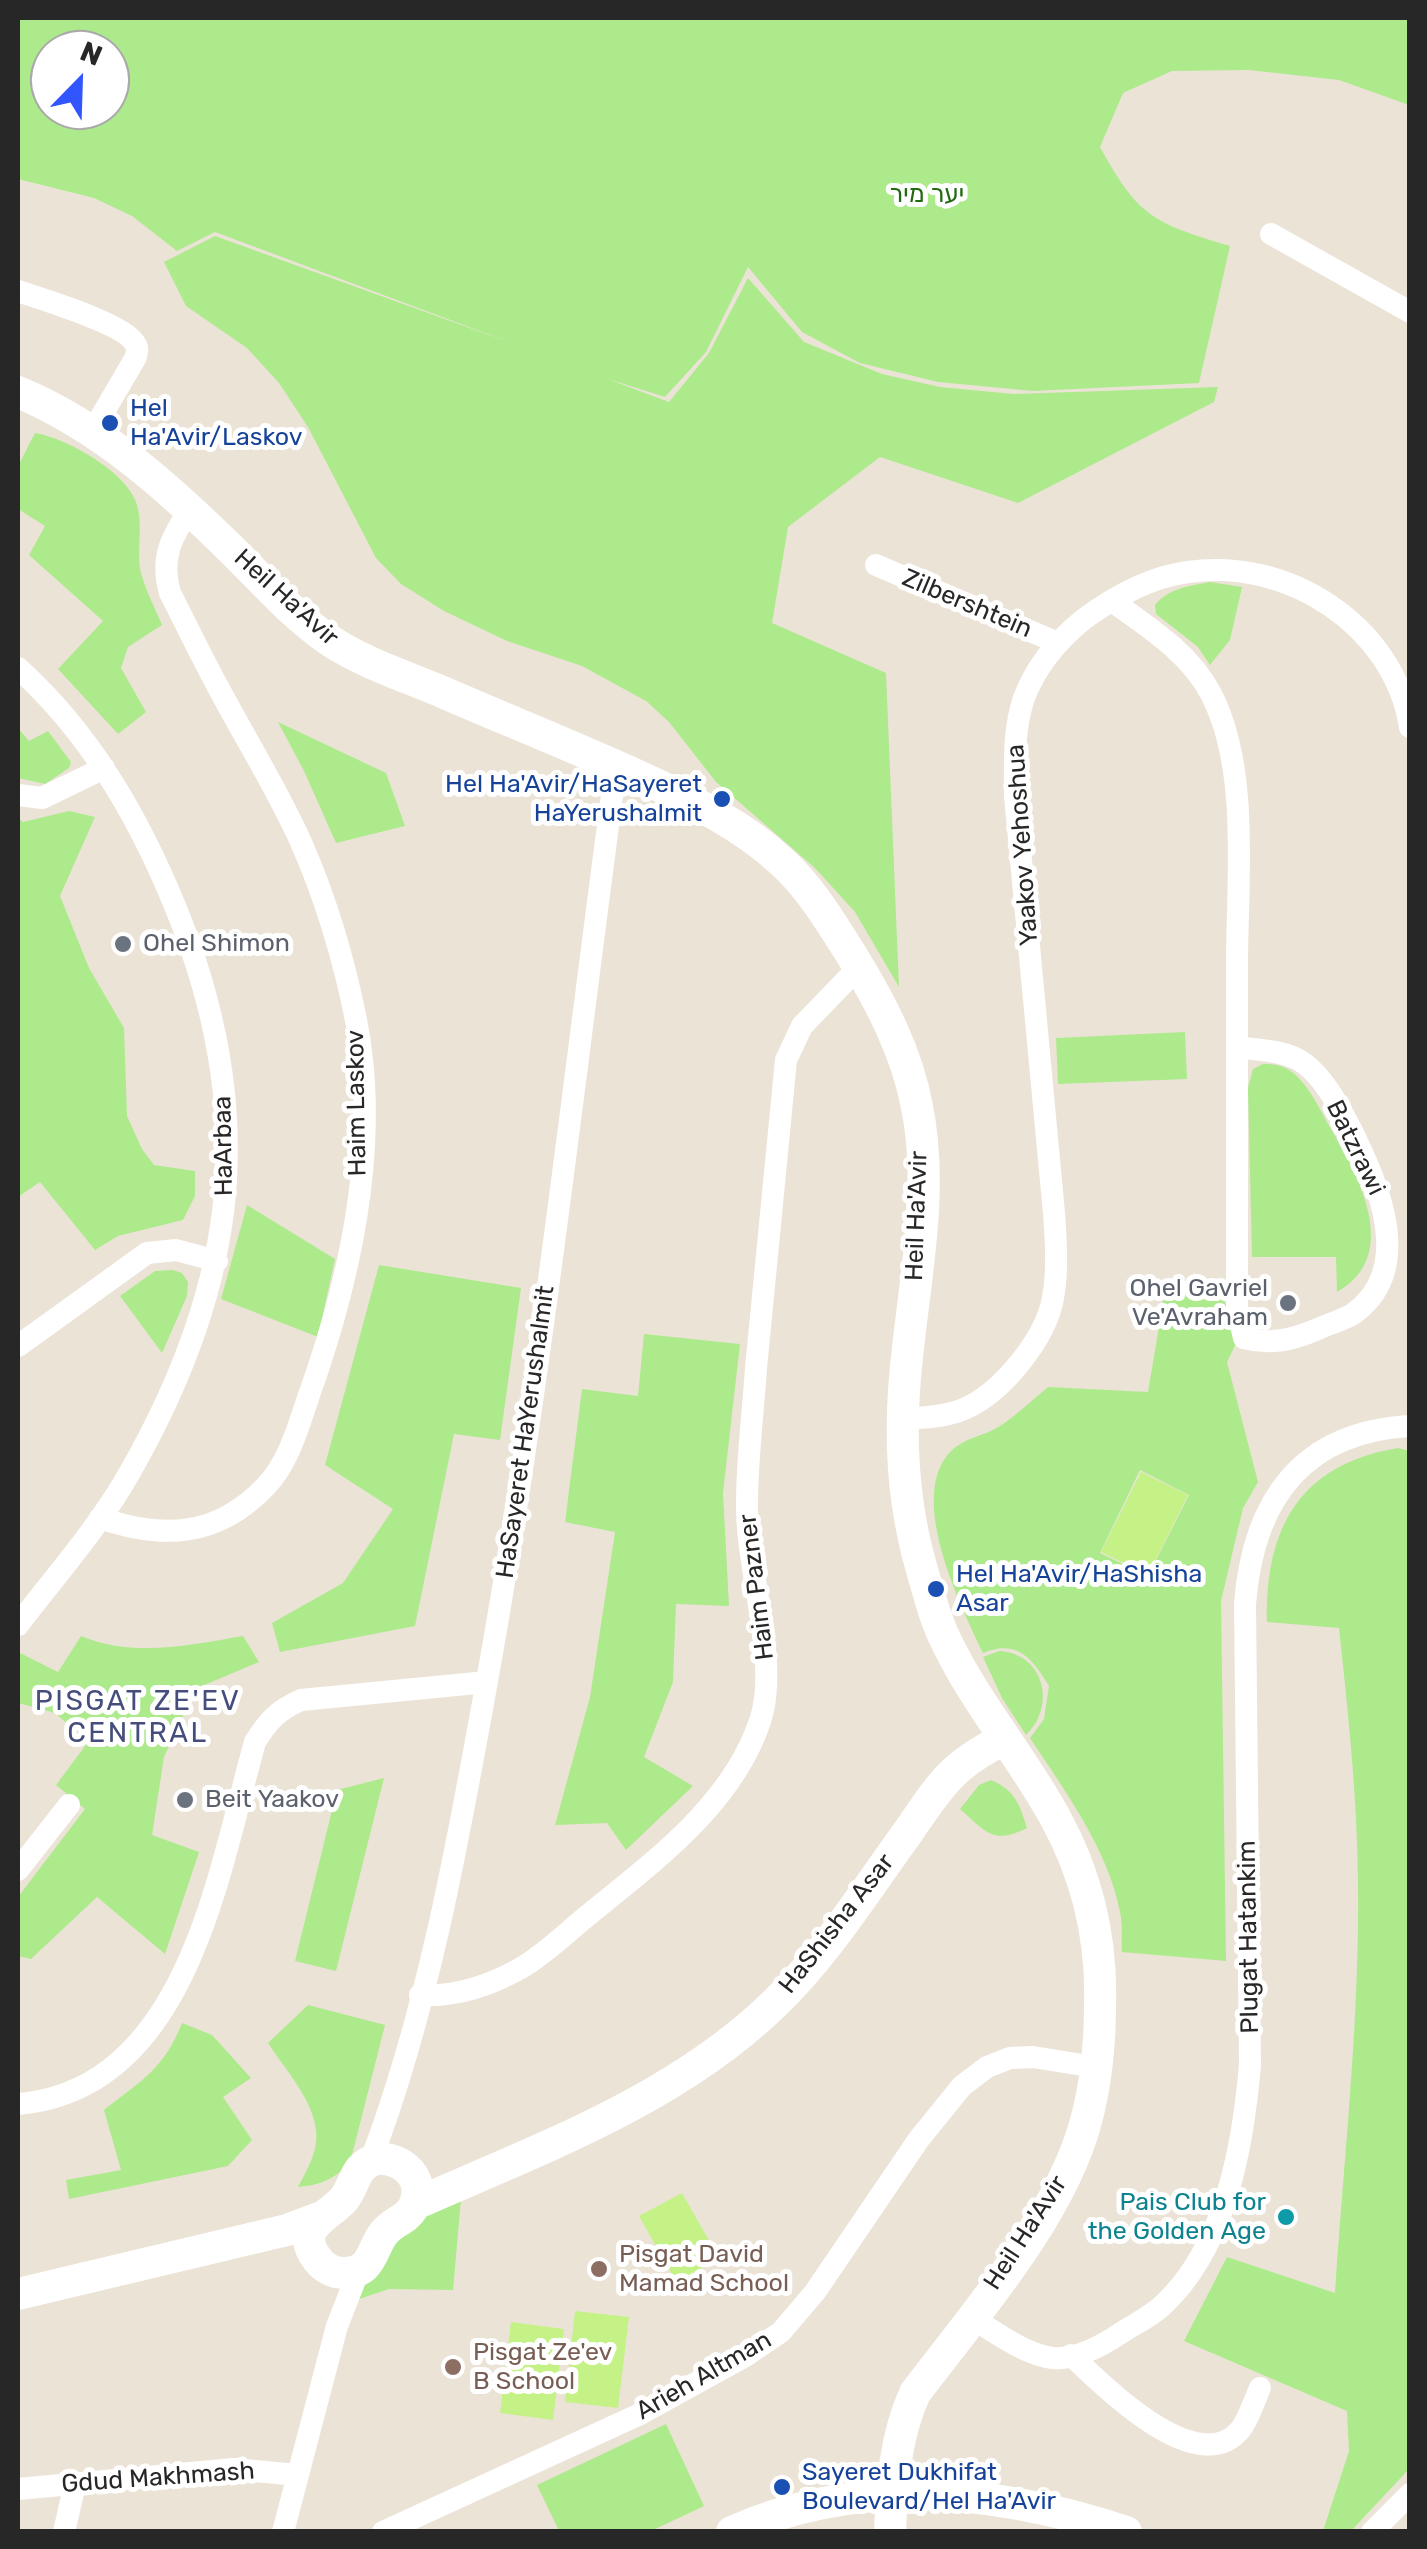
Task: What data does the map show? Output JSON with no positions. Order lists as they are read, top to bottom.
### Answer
{
  "streets": {
    "street": [
      "Heil Ha'Avir",
      "Zilbershtein",
      "Yaakov Yehoshua",
      "Haim Laskov",
      "HaArbaa",
      "Batzrawi",
      "HaSayeret HaYerushalmit",
      "Haim Pazner",
      "HaShisha Asar",
      "Plugat Hatankim",
      "Arieh Altman",
      "Gdud Makhmash"
    ]
  },
  "crossings": [
    ["Heil Ha'Avir", "Yaakov Yehoshua"],
    ["Heil Ha'Avir", "Haim Laskov"],
    ["Heil Ha'Avir", "HaSayeret HaYerushalmit"],
    ["Heil Ha'Avir", "Haim Pazner"],
    ["Heil Ha'Avir", "HaShisha Asar"],
    ["Heil Ha'Avir", "Arieh Altman"],
    ["Zilbershtein", "Yaakov Yehoshua"],
    ["Yaakov Yehoshua", "Batzrawi"],
    ["Haim Laskov", "HaArbaa"],
    ["HaSayeret HaYerushalmit", "Haim Pazner"],
    ["HaSayeret HaYerushalmit", "HaShisha Asar"]
  ],
  "districts": ["PISGAT ZE'EV CENTRAL"],
  "parks": ["יער מיר"],
  "places": [
    "Hel Ha'Avir/Laskov",
    "Hel Ha'Avir/HaSayeret HaYerushalmit",
    "Ohel Shimon",
    "Ohel Gavriel Ve'Avraham",
    "Hel Ha'Avir/HaShisha Asar",
    "Beit Yaakov",
    "Pais Club for the Golden Age",
    "Pisgat David Mamad School",
    "Pisgat Ze'ev B School",
    "Sayeret Dukhifat Boulevard/Hel Ha'Avir"
  ],
  "north": "top right"
}
